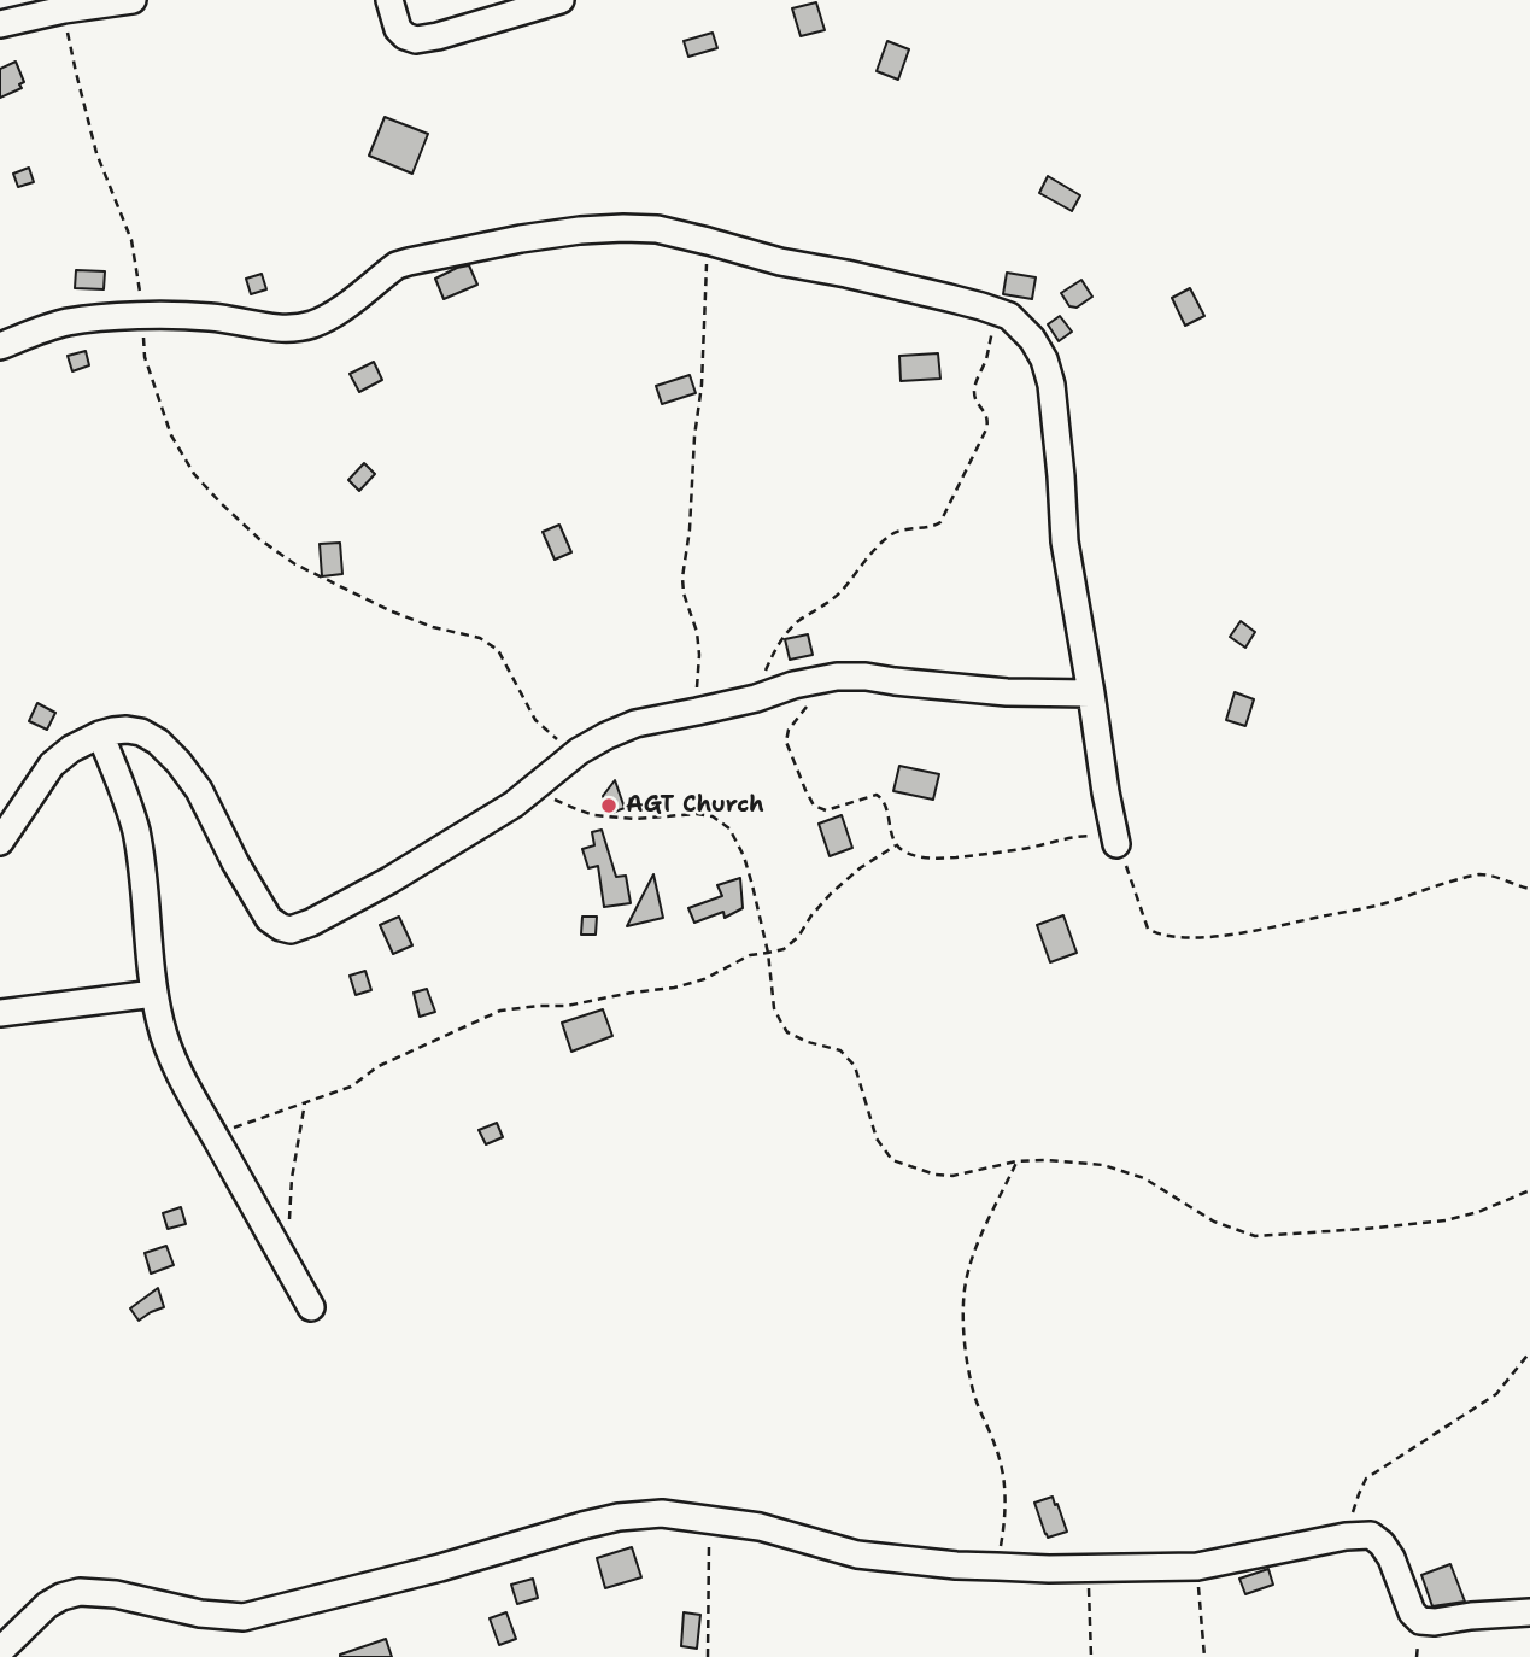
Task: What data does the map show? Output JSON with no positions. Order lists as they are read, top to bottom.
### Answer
{
  "places": ["AGT Church"]
}
